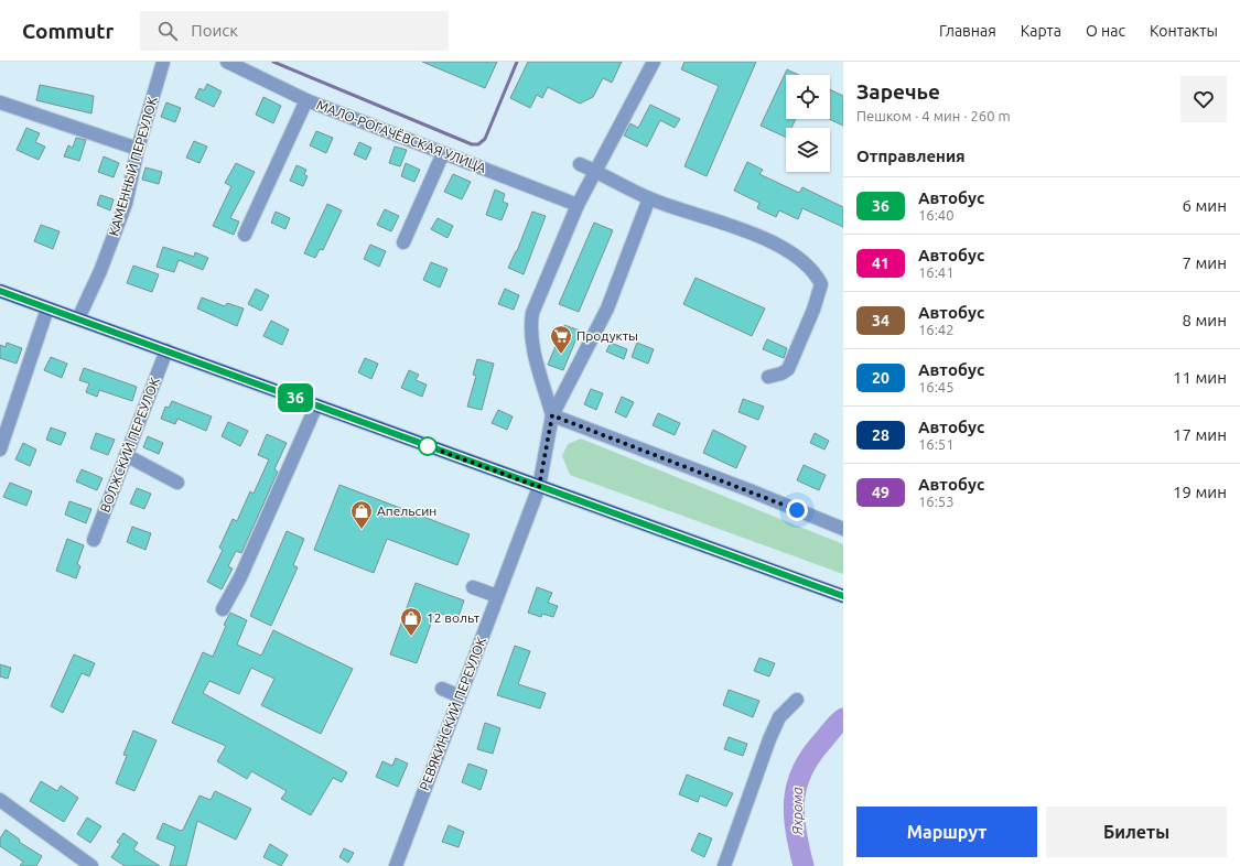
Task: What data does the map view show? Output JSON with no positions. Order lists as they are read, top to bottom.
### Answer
{
  "streets": {
    "street": [
      "МАЛО-РОГАЧЁВСКАЯ УЛИЦА",
      "КАМЕННЫЙ ПЕРЕУЛОК",
      "ВОЛЖСКИЙ ПЕРЕУЛОК",
      "РЕВЯКИНСКИЙ ПЕРЕУЛОК"
    ]
  },
  "water": ["Яхрома"],
  "places": {
    "supermarket": ["Продукты"],
    "shop": ["Апельсин", "12 вольт"]
  },
  "lines": ["bus line 36"],
  "page": {
    "header": "Commutr",
    "search": "Поиск",
    "nav": [
      "Главная",
      "Карта",
      "О нас",
      "Контакты"
    ],
    "on_map": "36",
    "heading": [
      ["Заречье", "Пешком · 4 мин · 260 m"],
      "Отправления"
    ],
    "list": [
      {
        "mark": "36",
        "name": "Автобус",
        "note": "16:40",
        "value": "6 мин"
      },
      {
        "mark": "41",
        "name": "Автобус",
        "note": "16:41",
        "value": "7 мин"
      },
      {
        "mark": "34",
        "name": "Автобус",
        "note": "16:42",
        "value": "8 мин"
      },
      {
        "mark": "20",
        "name": "Автобус",
        "note": "16:45",
        "value": "11 мин"
      },
      {
        "mark": "28",
        "name": "Автобус",
        "note": "16:51",
        "value": "17 мин"
      },
      {
        "mark": "49",
        "name": "Автобус",
        "note": "16:53",
        "value": "19 мин"
      }
    ],
    "buttons": ["Маршрут", "Билеты"]
  }
}
